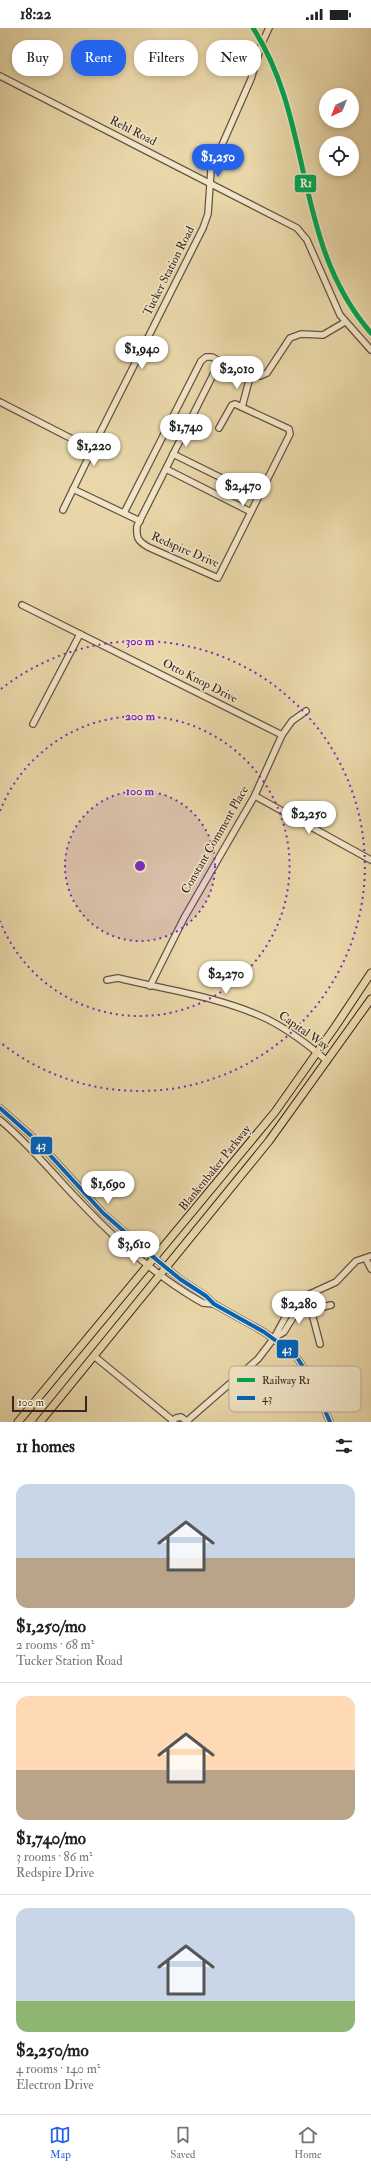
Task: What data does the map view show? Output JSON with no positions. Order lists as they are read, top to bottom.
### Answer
{
  "streets": {
    "main road": ["Blankenbaker Parkway"],
    "street": [
      "Rehl Road",
      "Tucker Station Road",
      "Redspire Drive",
      "Otto Knop Drive",
      "Constant Comment Place",
      "Capital Way"
    ]
  },
  "crossings": [
    ["Rehl Road", "Tucker Station Road"],
    ["Otto Knop Drive", "Constant Comment Place"],
    ["Constant Comment Place", "Capital Way"],
    ["Capital Way", "Blankenbaker Parkway"]
  ],
  "lines": ["rail line R1", "transit line 43"],
  "legend": ["Railway R1", "43"],
  "scale_bar": "100 m",
  "north": "bottom left",
  "page": {
    "status": "18:22",
    "chip": [
      "Buy",
      "Rent",
      "Filters",
      "New"
    ],
    "price": [
      "$1,250",
      "$1,940",
      "$2,010",
      "$1,740",
      "$1,220",
      "$2,470",
      "$2,250",
      "$2,270",
      "$1,690",
      "$3,610",
      "$2,280"
    ],
    "scale": "100 m",
    "heading": "11 homes",
    "list": [
      {
        "name": "$1,250/mo",
        "note": "2 rooms · 68 m² · Tucker Station Road"
      },
      {
        "name": "$1,740/mo",
        "note": "3 rooms · 86 m² · Redspire Drive"
      },
      {
        "name": "$2,250/mo",
        "note": "4 rooms · 140 m² · Electron Drive"
      }
    ],
    "tabs": ["Map", "Saved", "Home"]
  },
  "rings": ["300 m", "200 m", "100 m"]
}
